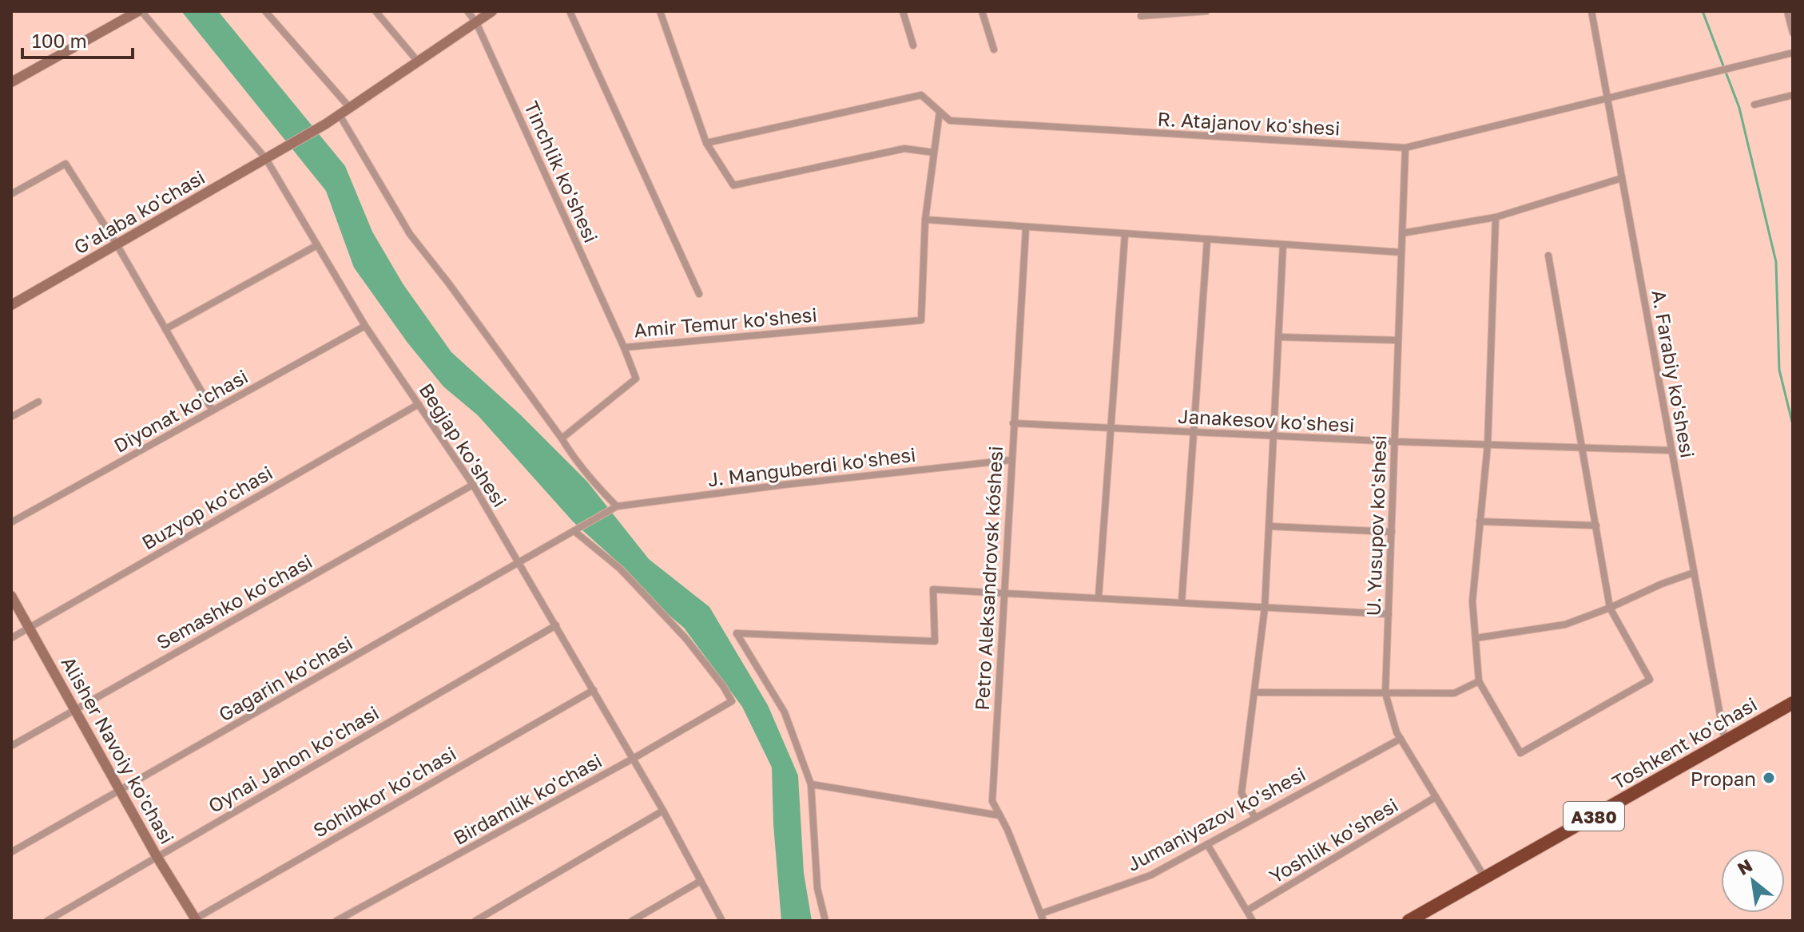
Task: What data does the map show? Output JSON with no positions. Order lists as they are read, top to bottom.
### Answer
{
  "streets": {
    "highway": ["Toshkent ko'chasi", "A380"],
    "street": [
      "R. Atajanov ko'shesi",
      "Tinchlik ko'shesi",
      "G'alaba ko'chasi",
      "Amir Temur ko'shesi",
      "A. Farabiy ko'shesi",
      "Diyonat ko'chasi",
      "Janakesov ko'shesi",
      "Begjap ko'shesi",
      "J. Manguberdi ko'shesi",
      "Buzyop ko'chasi",
      "U. Yusupov ko'shesi",
      "Petro Aleksandrovsk kóshesi",
      "Semashko ko'chasi",
      "Gagarin ko'chasi",
      "Alisher Navoiy ko'chasi",
      "Oynai Jahon ko'chasi",
      "Sohibkor ko'chasi",
      "Birdamlik ko'chasi",
      "Jumaniyazov ko'shesi",
      "Yoshlik ko'shesi"
    ]
  },
  "crossings": [
    ["R. Atajanov ko'shesi", "A. Farabiy ko'shesi"],
    ["R. Atajanov ko'shesi", "U. Yusupov ko'shesi"],
    ["Tinchlik ko'shesi", "G'alaba ko'chasi"],
    ["Tinchlik ko'shesi", "Amir Temur ko'shesi"],
    ["G'alaba ko'chasi", "Begjap ko'shesi"],
    ["A. Farabiy ko'shesi", "Janakesov ko'shesi"],
    ["A. Farabiy ko'shesi", "Toshkent ko'chasi"],
    ["Diyonat ko'chasi", "Begjap ko'shesi"],
    ["Janakesov ko'shesi", "U. Yusupov ko'shesi"],
    ["Janakesov ko'shesi", "Petro Aleksandrovsk kóshesi"],
    ["Begjap ko'shesi", "Buzyop ko'chasi"],
    ["Begjap ko'shesi", "Semashko ko'chasi"],
    ["Begjap ko'shesi", "Gagarin ko'chasi"],
    ["Begjap ko'shesi", "Oynai Jahon ko'chasi"],
    ["Begjap ko'shesi", "Sohibkor ko'chasi"],
    ["Begjap ko'shesi", "Birdamlik ko'chasi"],
    ["J. Manguberdi ko'shesi", "Petro Aleksandrovsk kóshesi"],
    ["J. Manguberdi ko'shesi", "Gagarin ko'chasi"],
    ["Buzyop ko'chasi", "Alisher Navoiy ko'chasi"],
    ["U. Yusupov ko'shesi", "Toshkent ko'chasi"],
    ["U. Yusupov ko'shesi", "Jumaniyazov ko'shesi"],
    ["U. Yusupov ko'shesi", "Yoshlik ko'shesi"],
    ["Petro Aleksandrovsk kóshesi", "Jumaniyazov ko'shesi"],
    ["Semashko ko'chasi", "Alisher Navoiy ko'chasi"],
    ["Gagarin ko'chasi", "Alisher Navoiy ko'chasi"],
    ["Gagarin ko'chasi", "Birdamlik ko'chasi"],
    ["Alisher Navoiy ko'chasi", "Oynai Jahon ko'chasi"],
    ["Alisher Navoiy ko'chasi", "Sohibkor ko'chasi"]
  ],
  "places": ["Propan"],
  "scale_bar": "100 m",
  "north": "top left"
}
